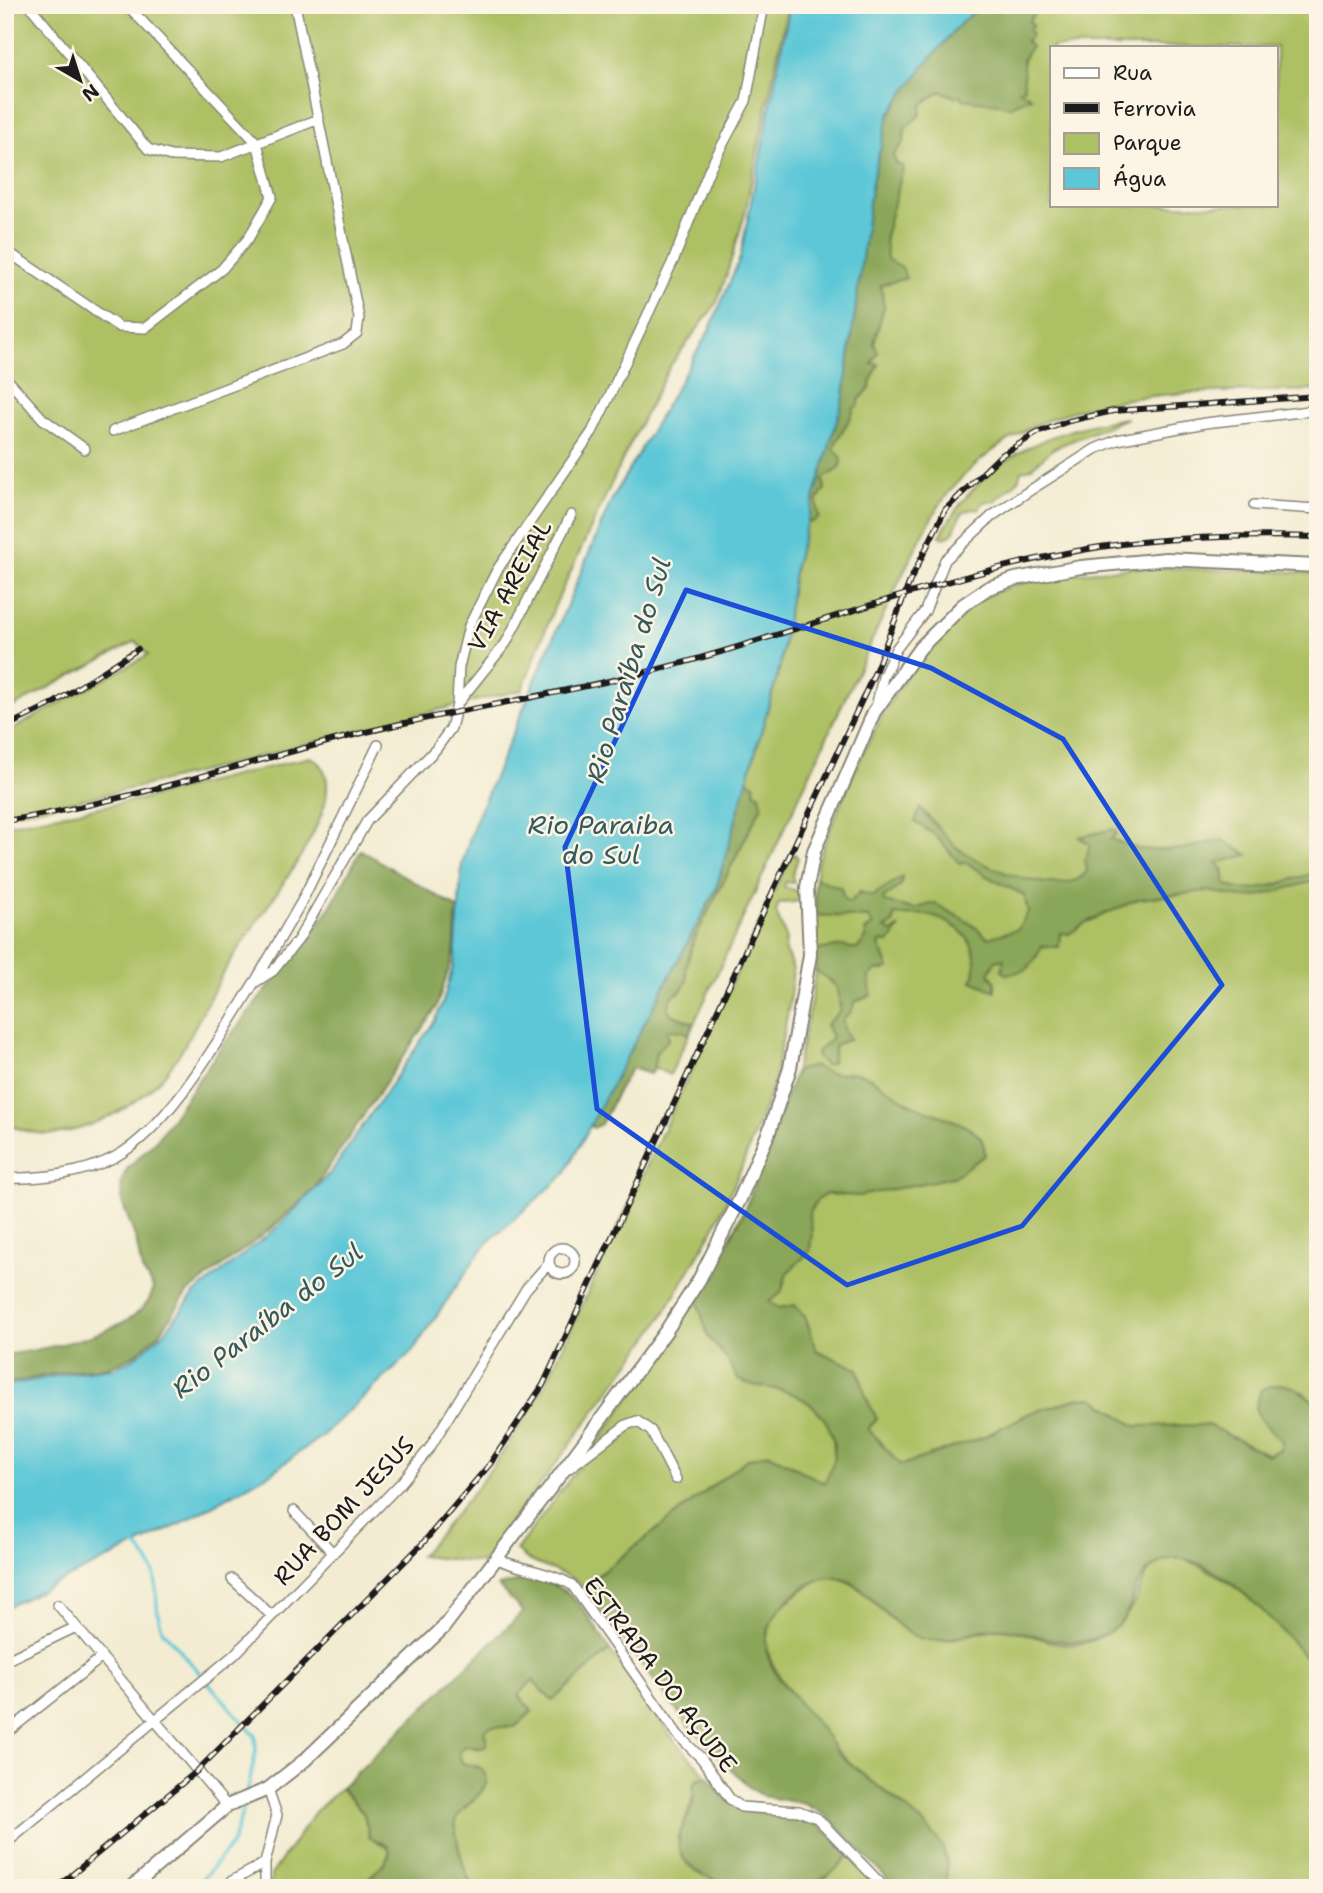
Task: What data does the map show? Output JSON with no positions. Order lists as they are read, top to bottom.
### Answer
{
  "streets": {
    "street": ["VIA AREIAL", "RUA BOM JESUS", "ESTRADA DO AÇUDE"]
  },
  "water": ["Rio Paraíba do Sul", "Rio Paraiba do Sul"],
  "legend": [
    "Rua",
    "Ferrovia",
    "Parque",
    "Água"
  ],
  "north": "bottom right"
}
